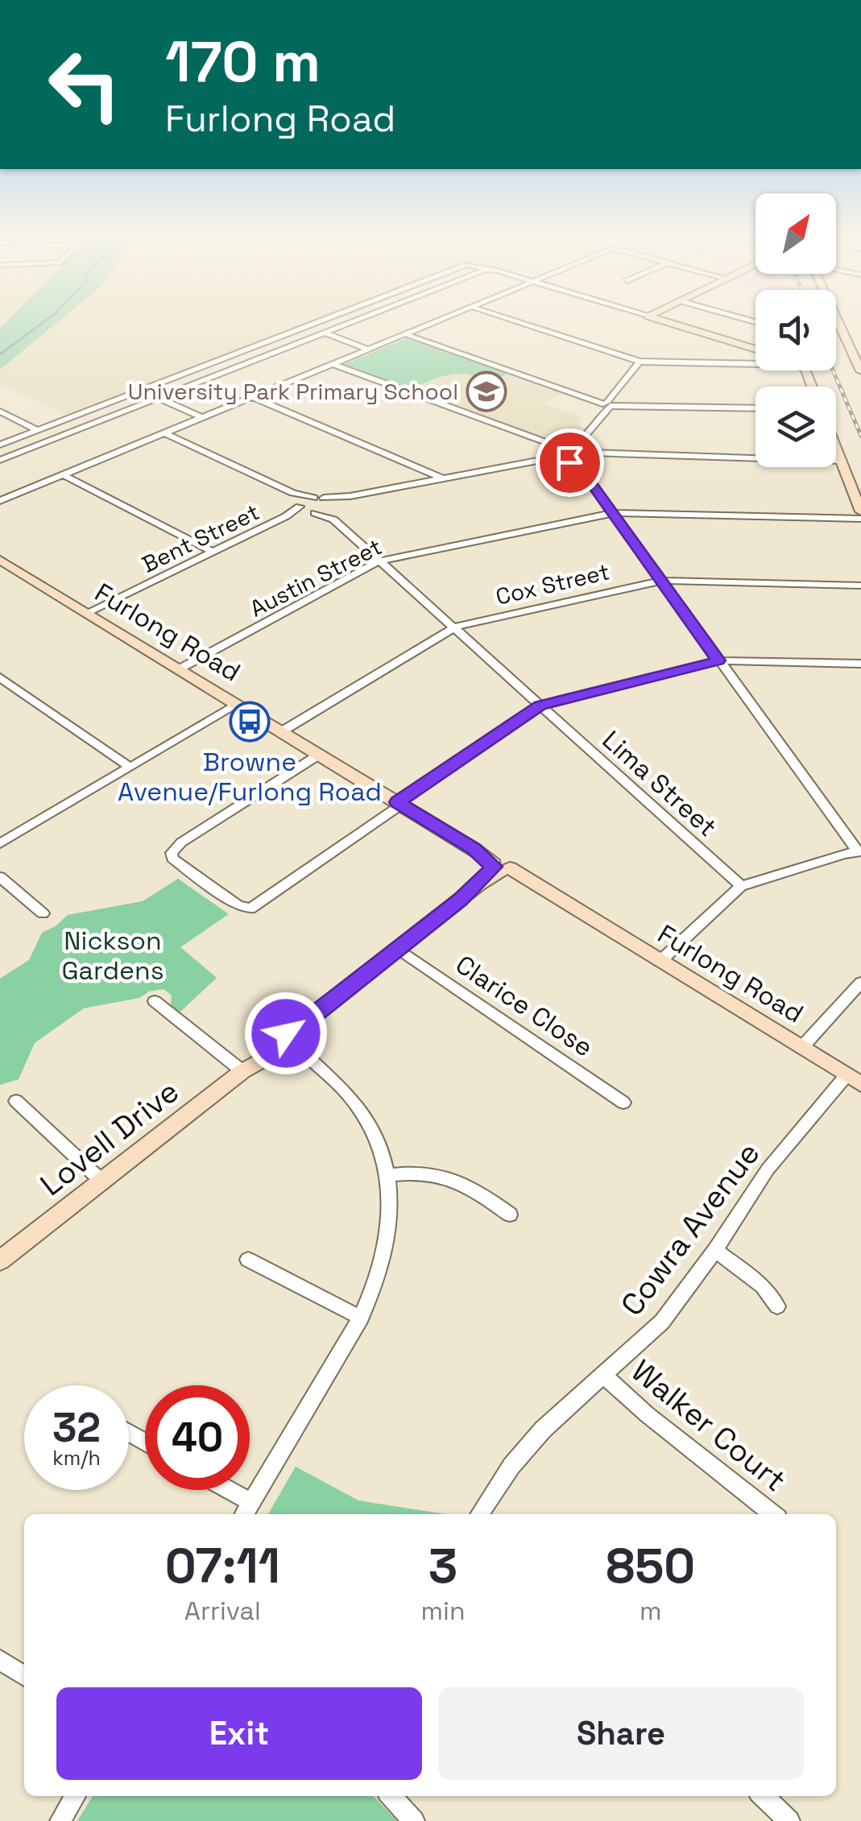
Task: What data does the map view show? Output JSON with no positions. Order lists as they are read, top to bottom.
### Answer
{
  "streets": {
    "street": [
      "Bent Street",
      "Austin Street",
      "Cox Street",
      "Furlong Road",
      "Lima Street",
      "Clarice Close",
      "Lovell Drive",
      "Cowra Avenue",
      "Walker Court"
    ]
  },
  "crossings": [
    ["Bent Street", "Furlong Road"],
    ["Bent Street", "Lima Street"],
    ["Austin Street", "Furlong Road"],
    ["Austin Street", "Lima Street"],
    ["Cox Street", "Furlong Road"],
    ["Cox Street", "Lima Street"],
    ["Furlong Road", "Lovell Drive"],
    ["Furlong Road", "Cowra Avenue"],
    ["Clarice Close", "Lovell Drive"],
    ["Cowra Avenue", "Walker Court"]
  ],
  "parks": ["Nickson Gardens"],
  "places": {
    "school or university": ["University Park Primary School"],
    "bus stop": ["Browne Avenue/Furlong Road"]
  },
  "north": "top right",
  "page": {
    "turn": ["170 m", "Furlong Road"],
    "speed": "32 km/h",
    "limit": "40",
    "eta": [
      "07:11",
      "Arrival",
      "3",
      "min",
      "850",
      "m"
    ],
    "buttons": ["Exit", "Share"]
  }
}
